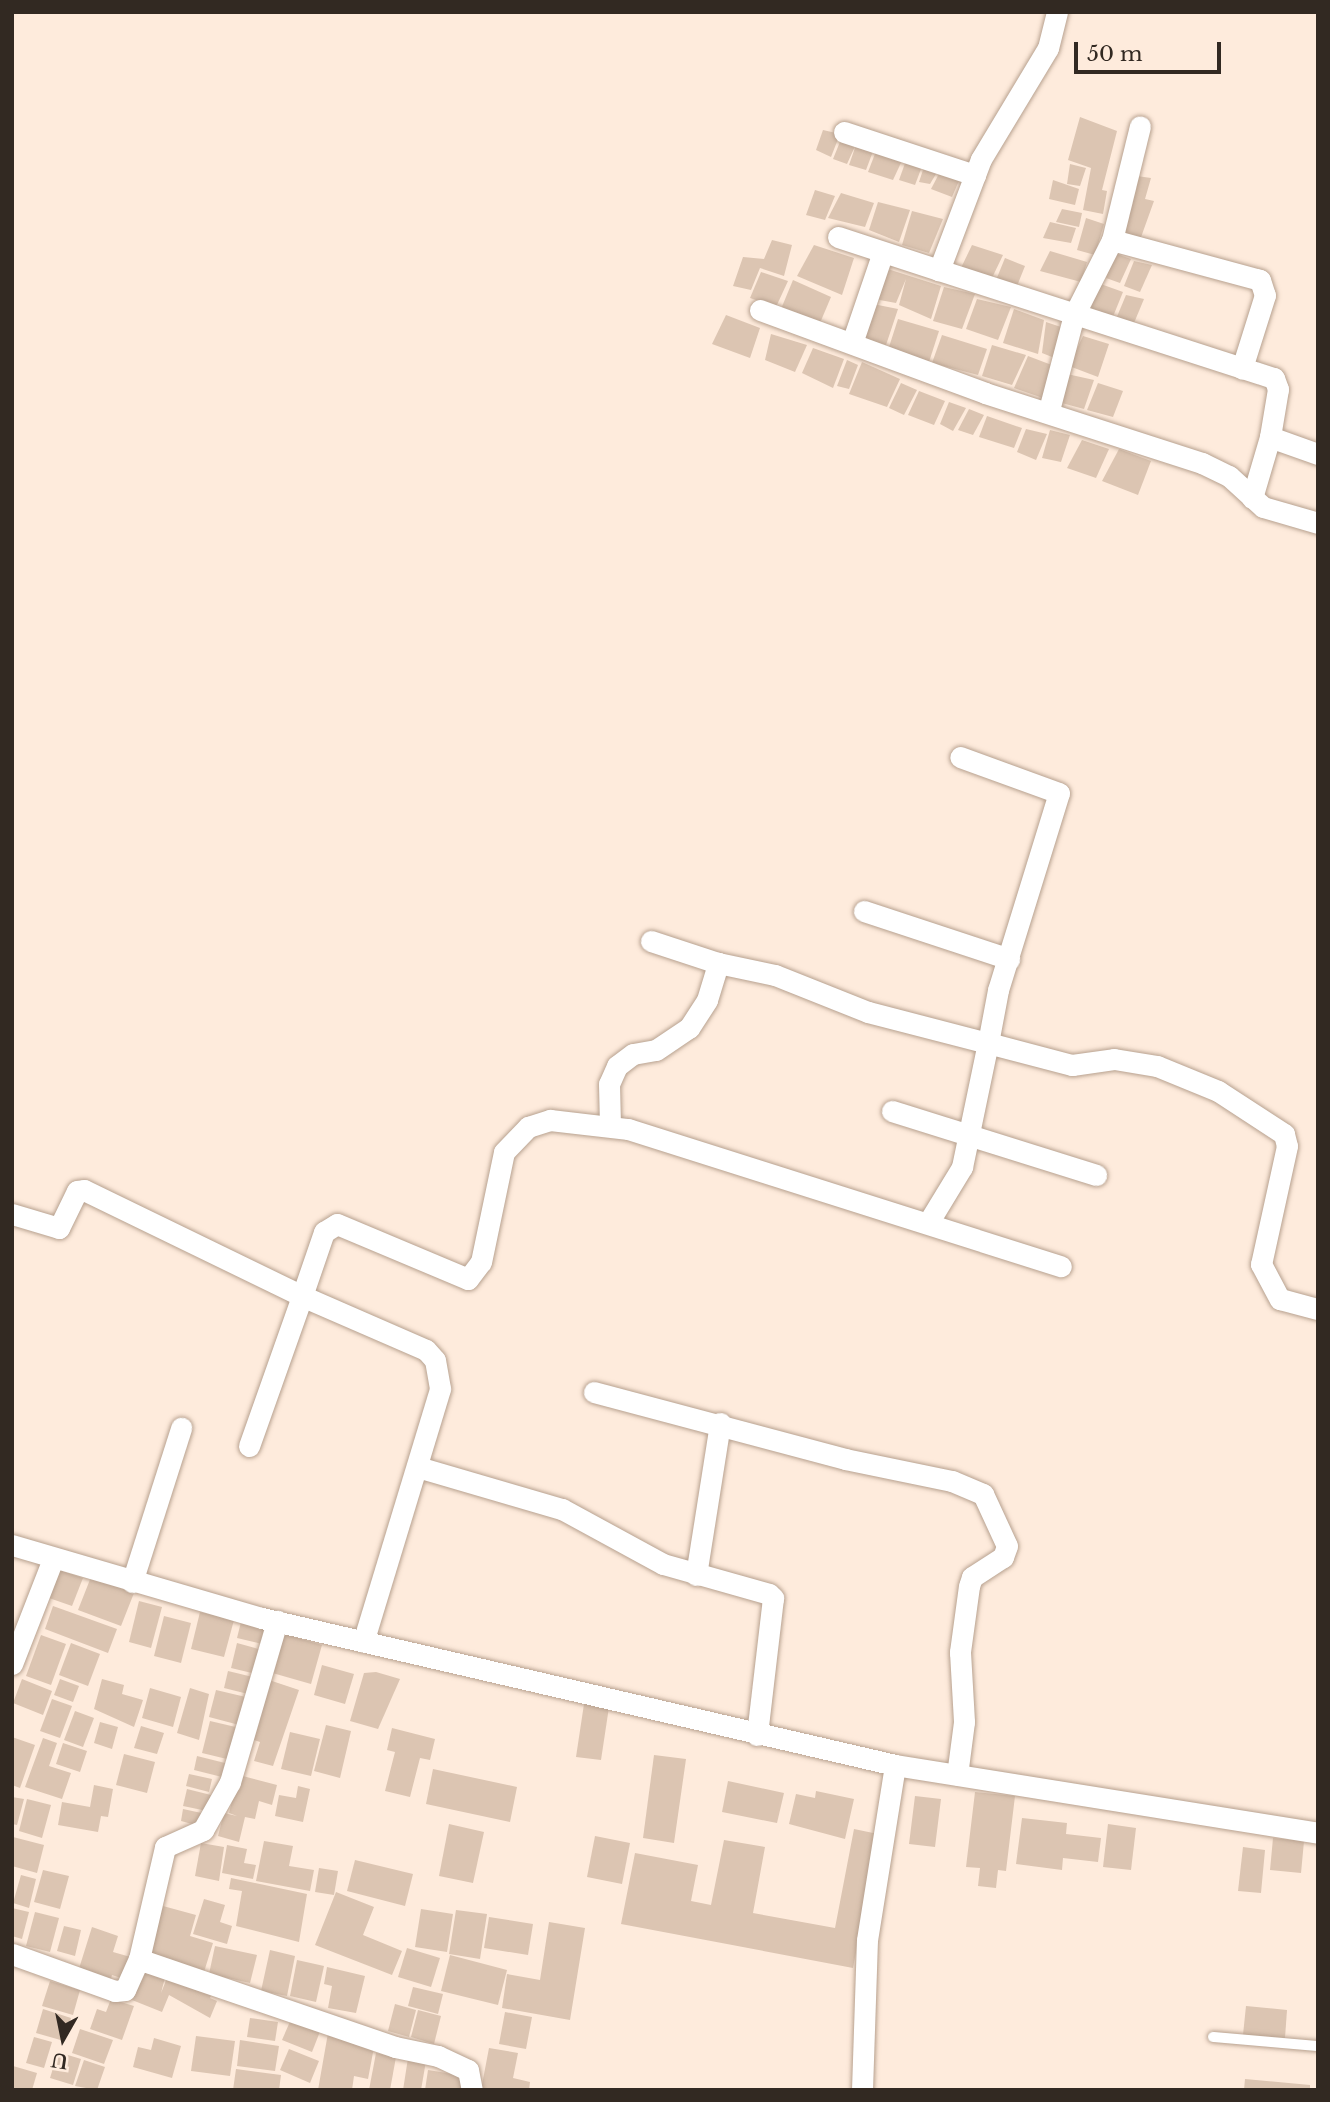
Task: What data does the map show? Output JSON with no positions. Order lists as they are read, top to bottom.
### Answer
{
  "scale_bar": "50 m",
  "north": "bottom"
}
